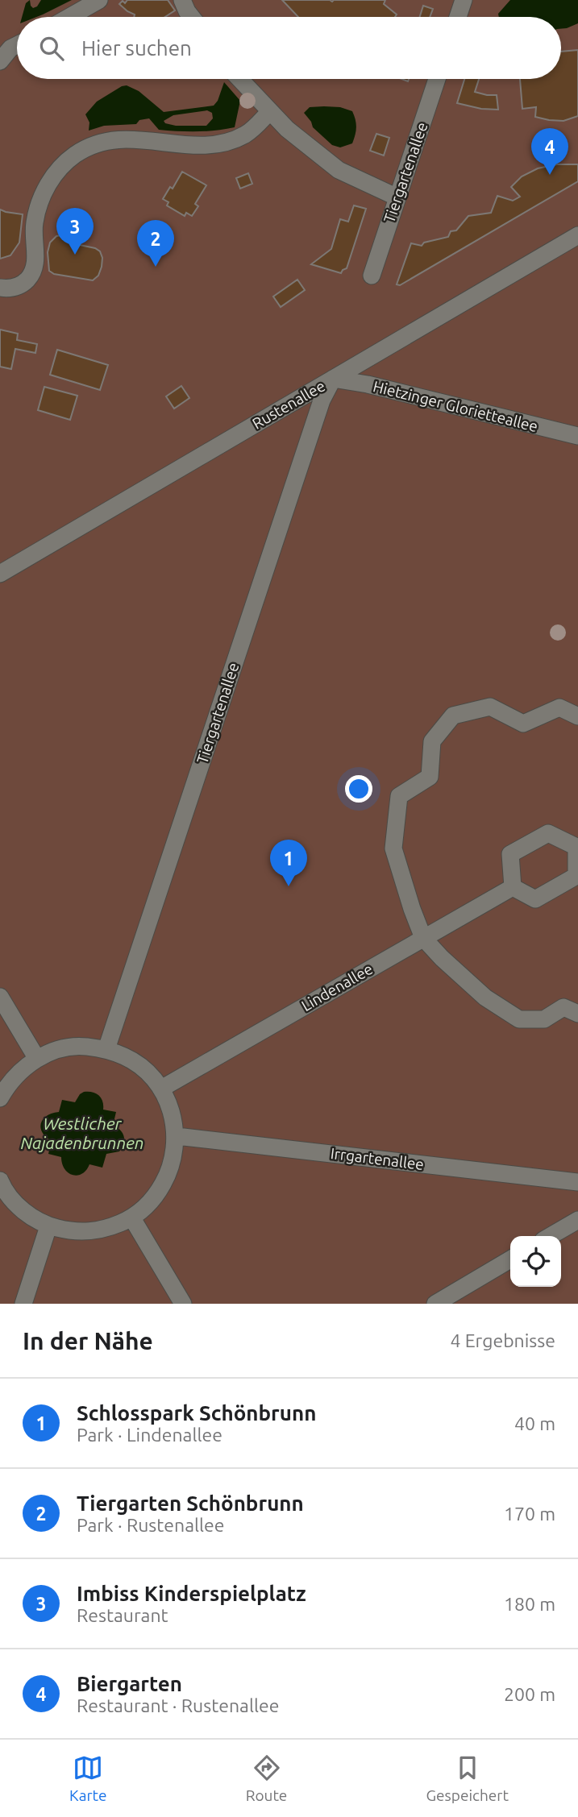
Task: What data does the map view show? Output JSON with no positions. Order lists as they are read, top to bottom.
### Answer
{
  "streets": {
    "street": [
      "Tiergartenallee",
      "Rustenallee",
      "Hietzinger Glorietteallee",
      "Lindenallee",
      "Irrgartenallee"
    ]
  },
  "crossings": [
    ["Tiergartenallee", "Rustenallee"],
    ["Tiergartenallee", "Hietzinger Glorietteallee"],
    ["Rustenallee", "Hietzinger Glorietteallee"]
  ],
  "water": ["Westlicher Najadenbrunnen"],
  "page": {
    "search": "Hier suchen",
    "pins": [
      "4",
      "3",
      "2",
      "1"
    ],
    "heading": ["In der Nähe", "4 Ergebnisse"],
    "list": [
      {
        "mark": "1",
        "name": "Schlosspark Schönbrunn",
        "note": "Park · Lindenallee",
        "value": "40 m"
      },
      {
        "mark": "2",
        "name": "Tiergarten Schönbrunn",
        "note": "Park · Rustenallee",
        "value": "170 m"
      },
      {
        "mark": "3",
        "name": "Imbiss Kinderspielplatz",
        "note": "Restaurant",
        "value": "180 m"
      },
      {
        "mark": "4",
        "name": "Biergarten",
        "note": "Restaurant · Rustenallee",
        "value": "200 m"
      }
    ],
    "nav": ["Karte", "Route", "Gespeichert"]
  }
}
